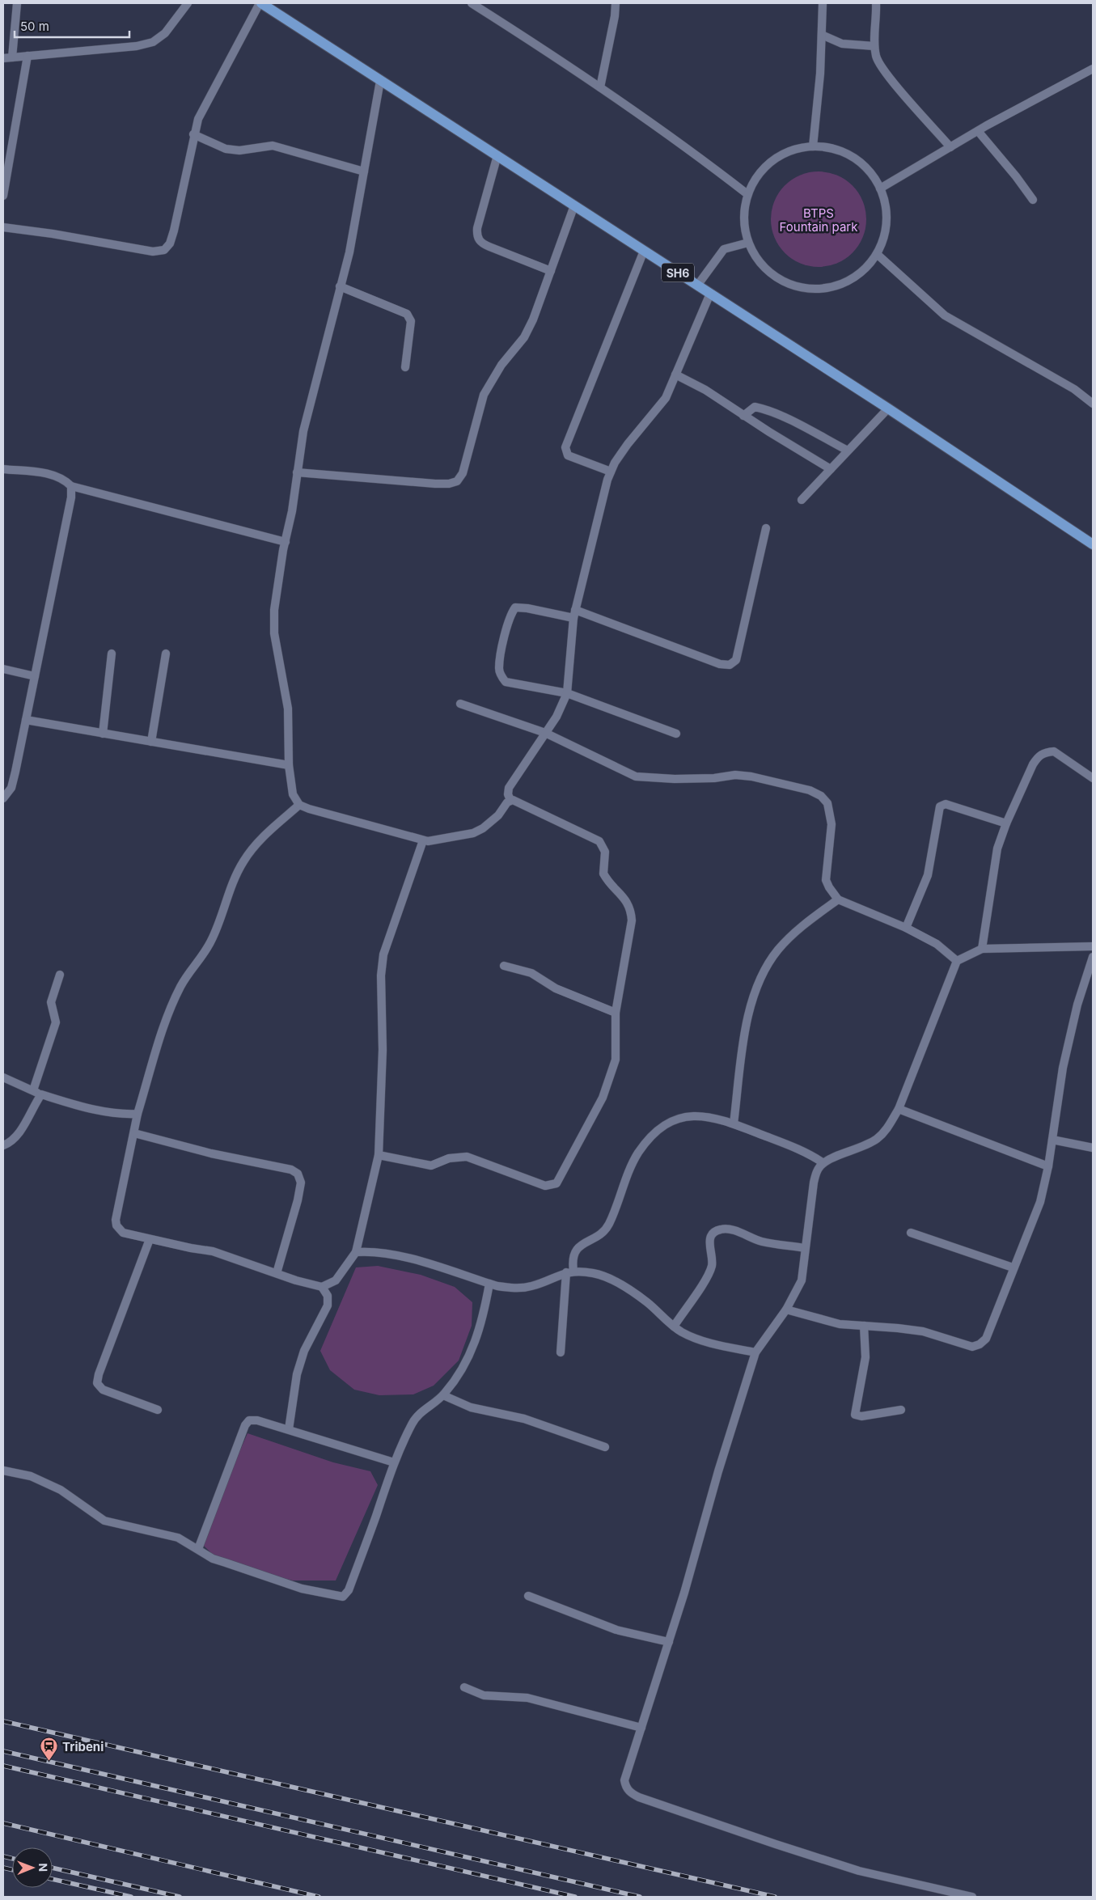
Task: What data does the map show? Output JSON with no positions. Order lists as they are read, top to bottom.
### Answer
{
  "streets": {
    "main road": ["SH6"]
  },
  "parks": ["BTPS Fountain park"],
  "places": {
    "station": ["Tribeni"]
  },
  "scale_bar": "50 m",
  "north": "right"
}
